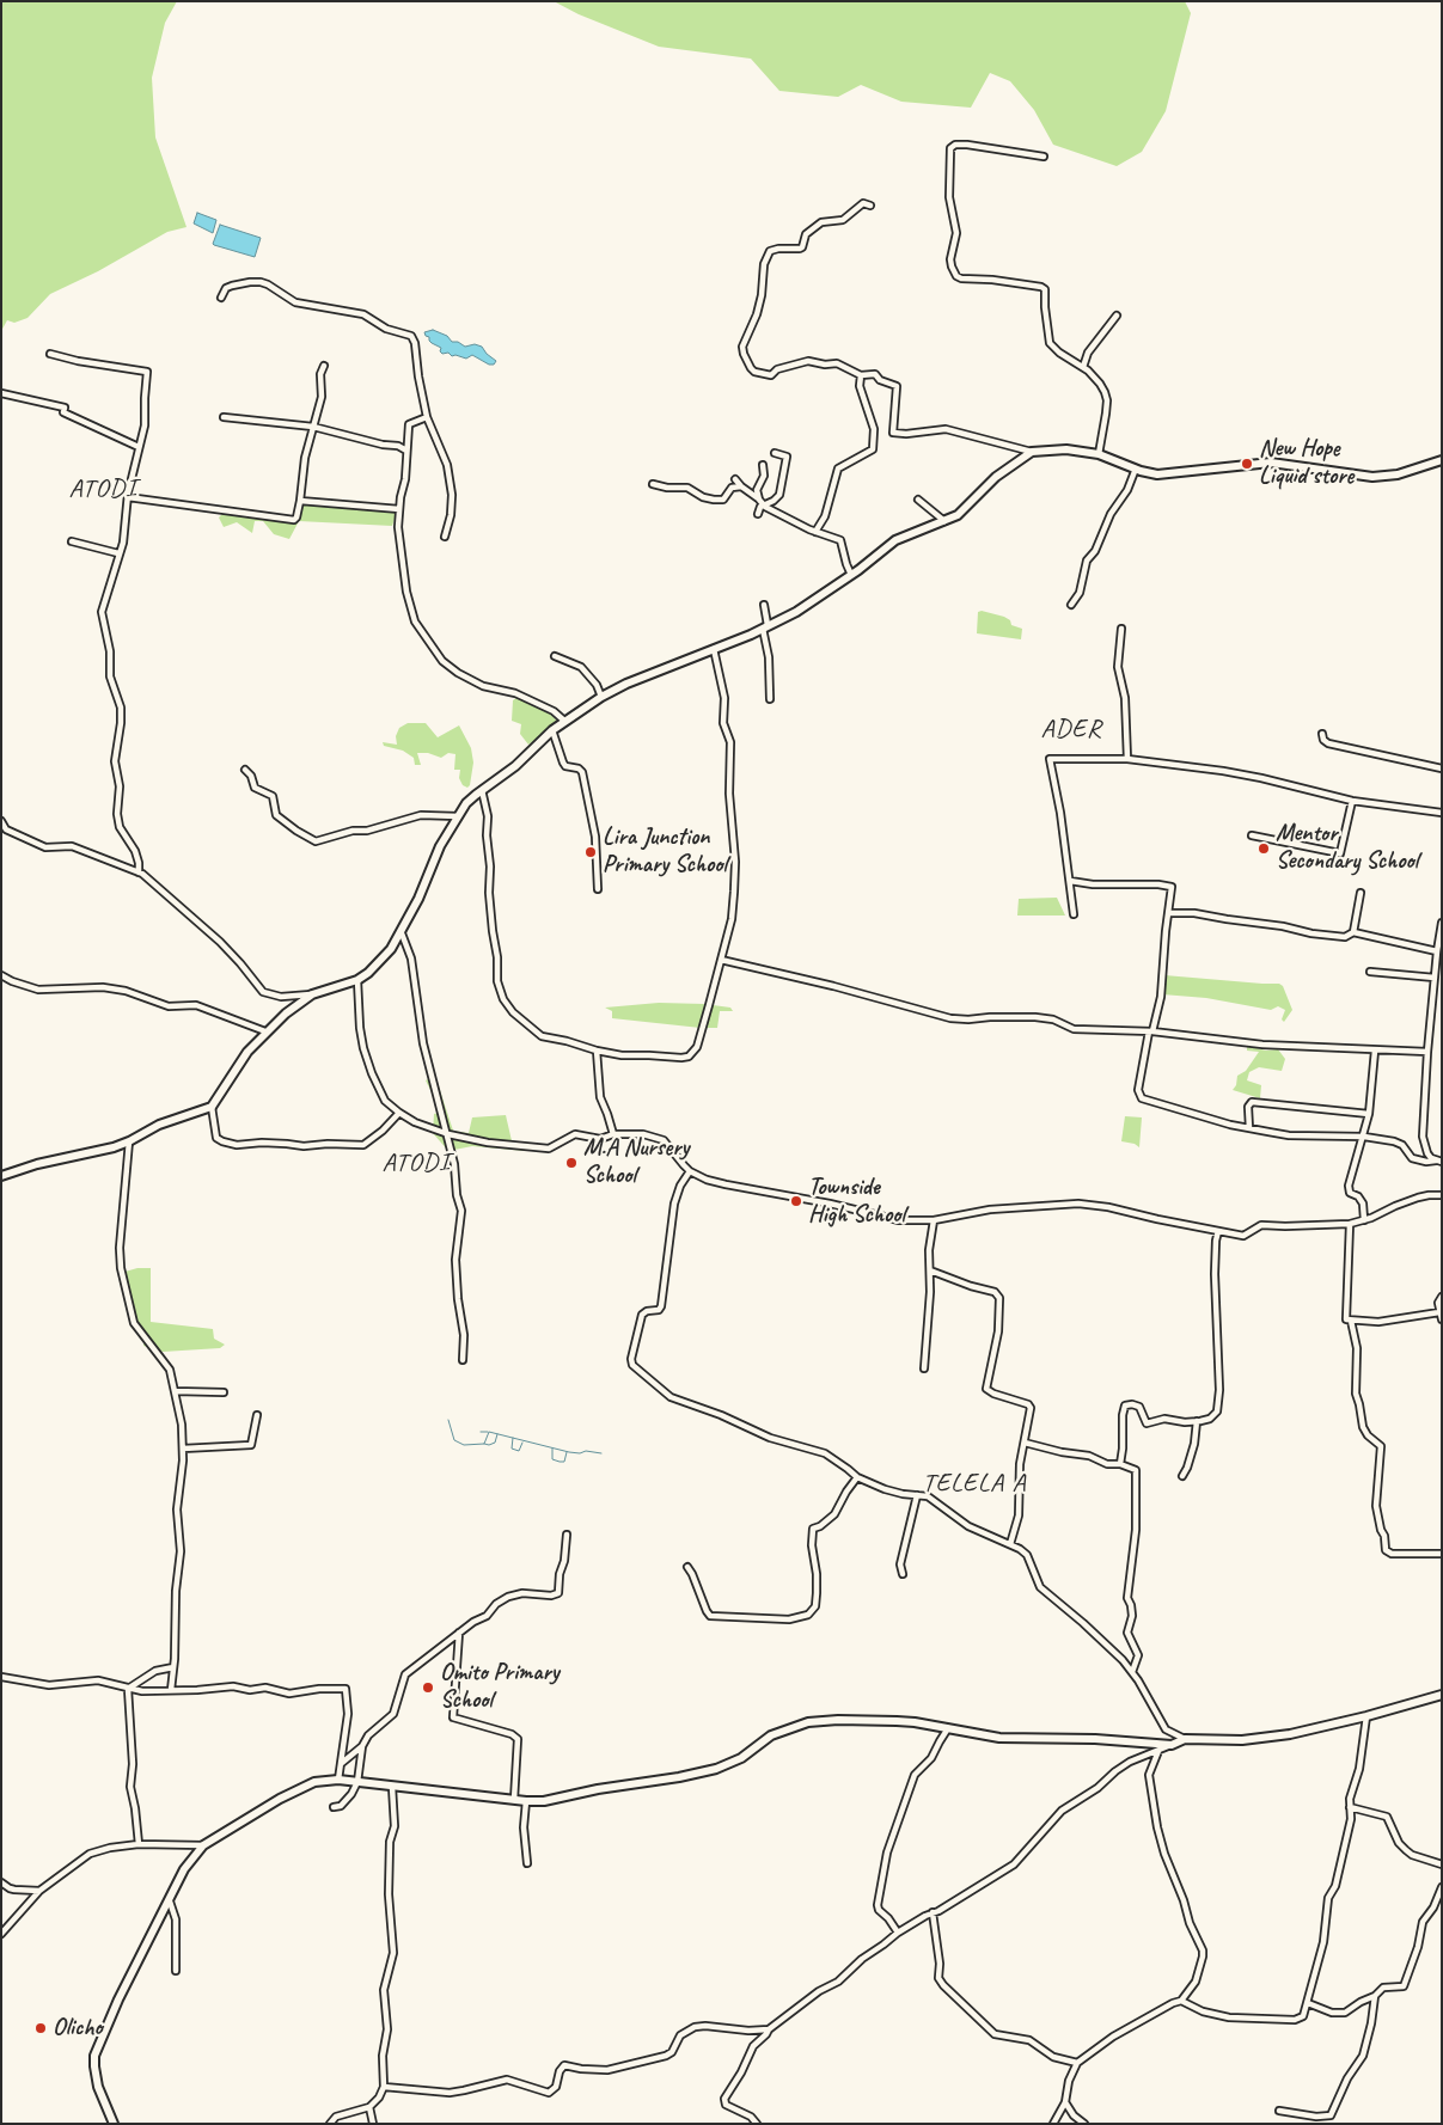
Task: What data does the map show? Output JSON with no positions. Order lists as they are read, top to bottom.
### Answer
{
  "districts": [
    "ATODI",
    "ADER",
    "ATODI",
    "TELELA A"
  ],
  "places": [
    "New Hope Liquid store",
    "Mentor Secondary School",
    "Lira Junction Primary School",
    "M.A Nursery School",
    "Townside High School",
    "Omito Primary School",
    "Olicho"
  ]
}
